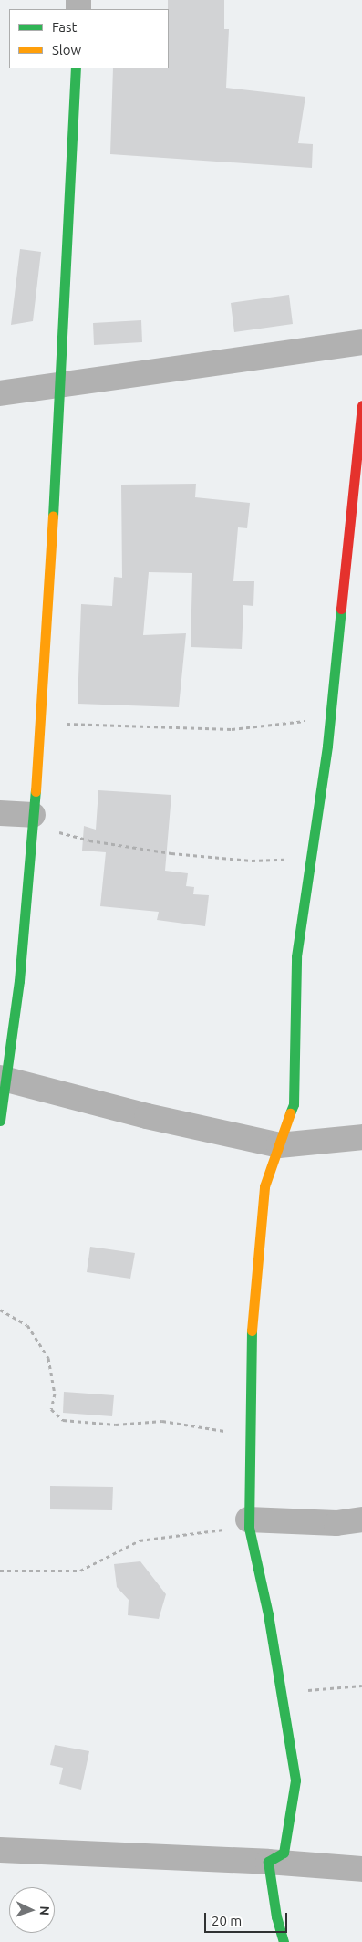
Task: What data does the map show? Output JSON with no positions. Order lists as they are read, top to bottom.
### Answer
{
  "legend": ["Fast", "Slow"],
  "scale_bar": "20 m",
  "north": "right"
}
